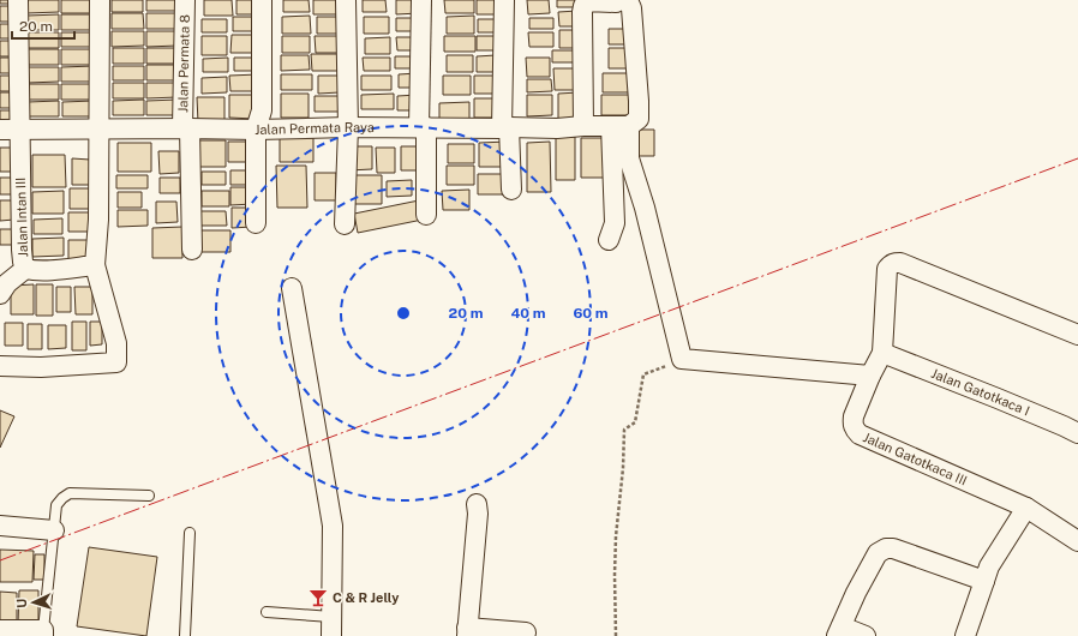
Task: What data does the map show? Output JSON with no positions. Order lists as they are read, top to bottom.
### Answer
{
  "streets": {
    "street": [
      "Jalan Permata 8",
      "Jalan Permata Raya",
      "Jalan Intan III",
      "Jalan Gatotkaca I",
      "Jalan Gatotkaca III"
    ]
  },
  "crossings": [
    ["Jalan Permata 8", "Jalan Permata Raya"],
    ["Jalan Permata Raya", "Jalan Intan III"],
    ["Jalan Gatotkaca I", "Jalan Gatotkaca III"]
  ],
  "places": {
    "bar": ["C & R Jelly"]
  },
  "scale_bar": "20 m",
  "north": "left",
  "rings": ["20 m", "40 m", "60 m"]
}
